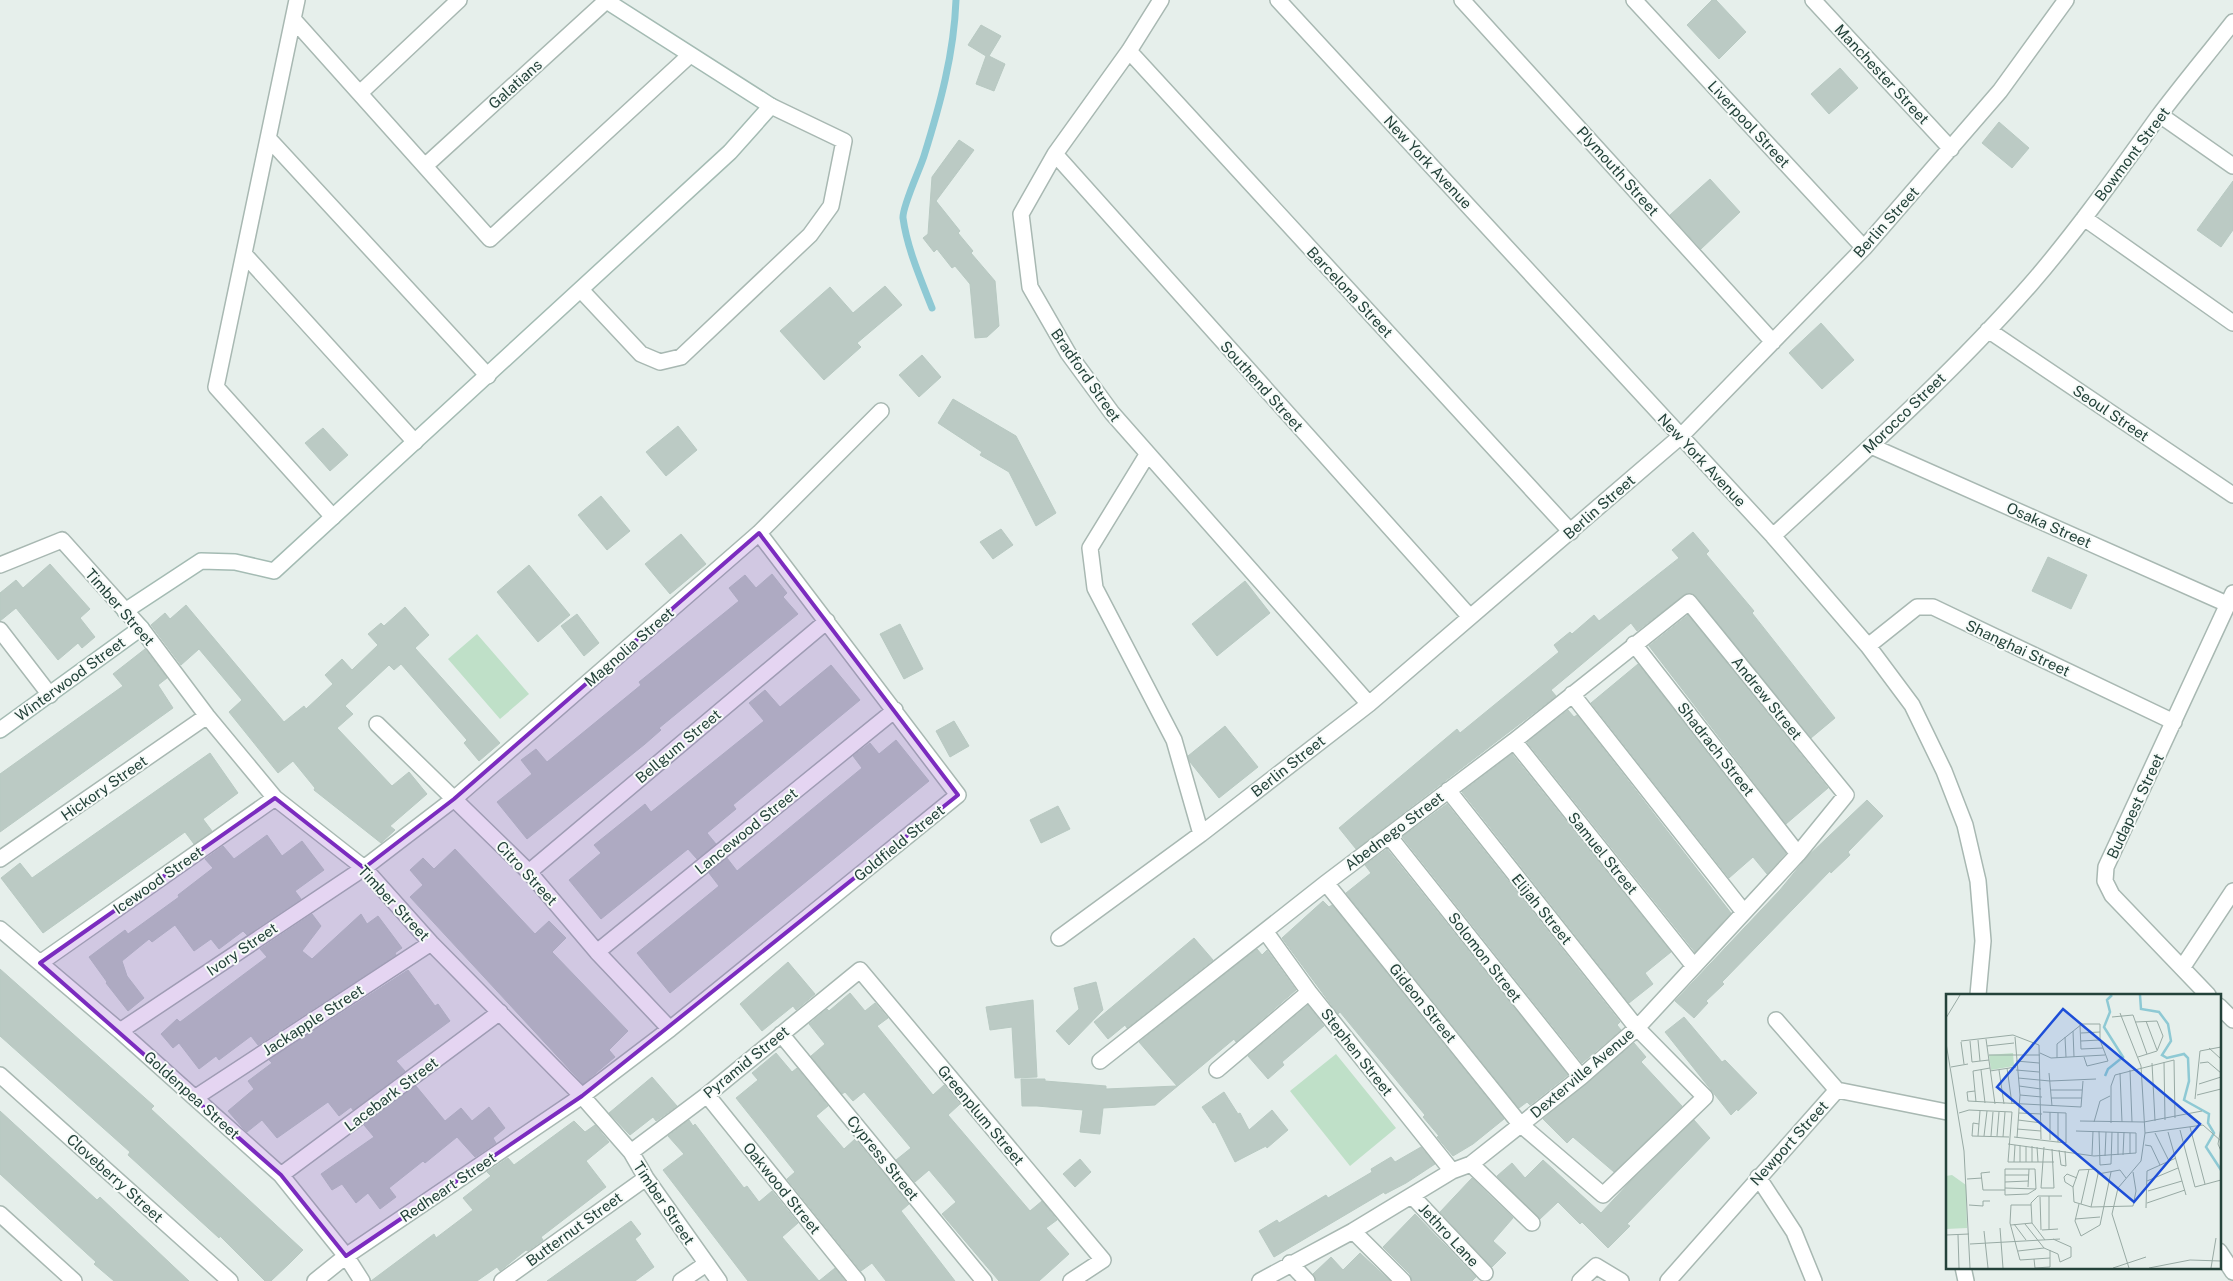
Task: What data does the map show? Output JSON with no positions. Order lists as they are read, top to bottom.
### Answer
{
  "streets": {
    "street": [
      "Manchester Street",
      "Galatians",
      "Liverpool Street",
      "Bowmont Street",
      "New York Avenue",
      "Plymouth Street",
      "Berlin Street",
      "Barcelona Street",
      "Bradford Street",
      "Southend Street",
      "Morocco Street",
      "Seoul Street",
      "Osaka Street",
      "Timber Street",
      "Magnolia Street",
      "Shanghai Street",
      "Winterwood Street",
      "Andrew Street",
      "Bellgum Street",
      "Shadrach Street",
      "Hickory Street",
      "Budapest Street",
      "Lancewood Street",
      "Abednego Street",
      "Goldfield Street",
      "Samuel Street",
      "Citro Street",
      "Icewood Street",
      "Elijah Street",
      "Ivory Street",
      "Solomon Street",
      "Gideon Street",
      "Jackapple Street",
      "Stephen Street",
      "Pyramid Street",
      "Dexterville Avenue",
      "Lacebark Street",
      "Goldenpea Street",
      "Greenplum Street",
      "Newport Street",
      "Cypress Street",
      "Cloveberry Street",
      "Redheart Street",
      "Oakwood Street",
      "Butternut Street",
      "Jethro Lane"
    ]
  },
  "crossings": [
    ["Manchester Street", "Berlin Street"],
    ["Liverpool Street", "Berlin Street"],
    ["Bowmont Street", "Morocco Street"],
    ["New York Avenue", "Berlin Street"],
    ["New York Avenue", "Morocco Street"],
    ["New York Avenue", "Shanghai Street"],
    ["Plymouth Street", "Berlin Street"],
    ["Berlin Street", "Barcelona Street"],
    ["Berlin Street", "Bradford Street"],
    ["Berlin Street", "Southend Street"],
    ["Barcelona Street", "Bradford Street"],
    ["Bradford Street", "Southend Street"],
    ["Morocco Street", "Seoul Street"],
    ["Morocco Street", "Osaka Street"],
    ["Osaka Street", "Budapest Street"],
    ["Timber Street", "Magnolia Street"],
    ["Timber Street", "Winterwood Street"],
    ["Timber Street", "Hickory Street"],
    ["Timber Street", "Goldfield Street"],
    ["Timber Street", "Icewood Street"],
    ["Timber Street", "Ivory Street"],
    ["Timber Street", "Jackapple Street"],
    ["Timber Street", "Pyramid Street"],
    ["Timber Street", "Lacebark Street"],
    ["Timber Street", "Redheart Street"],
    ["Timber Street", "Butternut Street"],
    ["Magnolia Street", "Goldfield Street"],
    ["Magnolia Street", "Citro Street"],
    ["Magnolia Street", "Ivory Street"],
    ["Shanghai Street", "Budapest Street"],
    ["Andrew Street", "Abednego Street"],
    ["Andrew Street", "Dexterville Avenue"],
    ["Bellgum Street", "Goldfield Street"],
    ["Bellgum Street", "Citro Street"],
    ["Shadrach Street", "Abednego Street"],
    ["Shadrach Street", "Dexterville Avenue"],
    ["Lancewood Street", "Goldfield Street"],
    ["Lancewood Street", "Citro Street"],
    ["Abednego Street", "Samuel Street"],
    ["Abednego Street", "Elijah Street"],
    ["Abednego Street", "Solomon Street"],
    ["Abednego Street", "Gideon Street"],
    ["Abednego Street", "Stephen Street"],
    ["Goldfield Street", "Citro Street"],
    ["Goldfield Street", "Redheart Street"],
    ["Samuel Street", "Dexterville Avenue"],
    ["Icewood Street", "Goldenpea Street"],
    ["Elijah Street", "Gideon Street"],
    ["Elijah Street", "Dexterville Avenue"],
    ["Ivory Street", "Goldenpea Street"],
    ["Solomon Street", "Dexterville Avenue"],
    ["Gideon Street", "Dexterville Avenue"],
    ["Jackapple Street", "Goldenpea Street"],
    ["Stephen Street", "Dexterville Avenue"],
    ["Pyramid Street", "Greenplum Street"],
    ["Pyramid Street", "Cypress Street"],
    ["Pyramid Street", "Oakwood Street"],
    ["Dexterville Avenue", "Jethro Lane"],
    ["Lacebark Street", "Goldenpea Street"],
    ["Goldenpea Street", "Redheart Street"]
  ]
}
